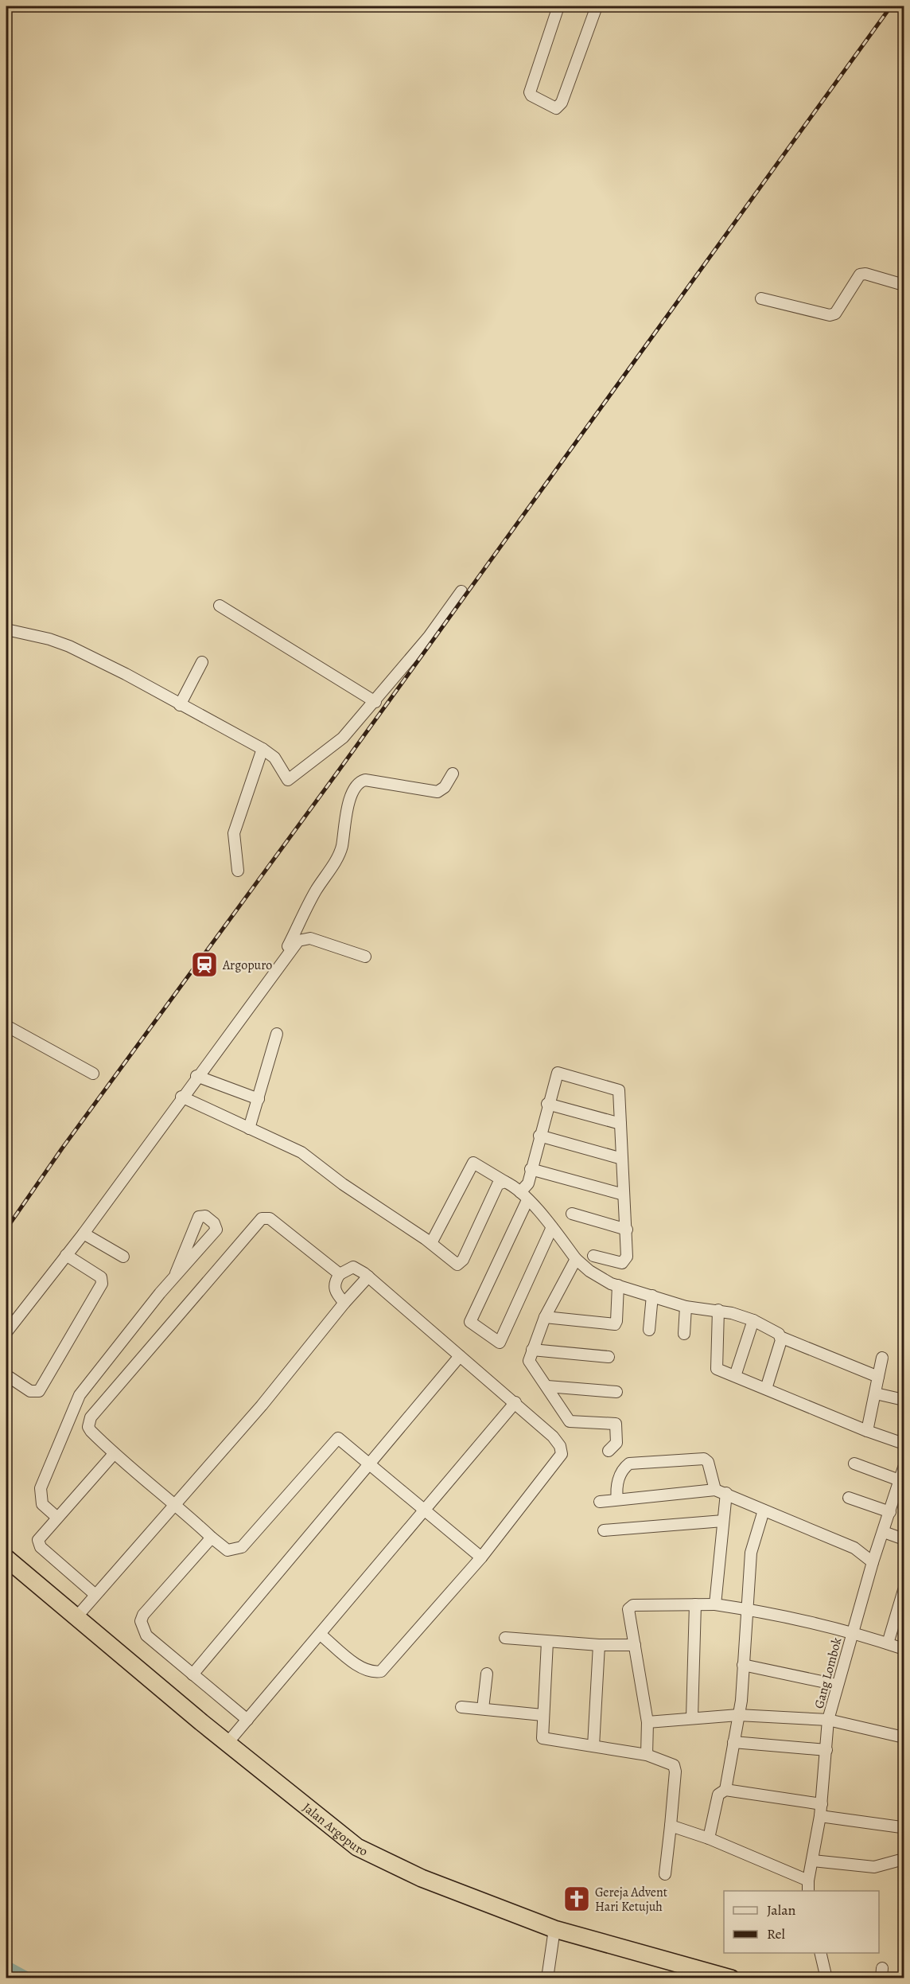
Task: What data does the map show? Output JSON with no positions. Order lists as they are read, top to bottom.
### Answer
{
  "streets": {
    "highway": ["Jalan Argopuro"],
    "street": ["Gang Lombok"]
  },
  "places": {
    "station": ["Argopuro"],
    "church": ["Gereja Advent Hari Ketujuh"]
  },
  "legend": ["Jalan", "Rel"]
}
